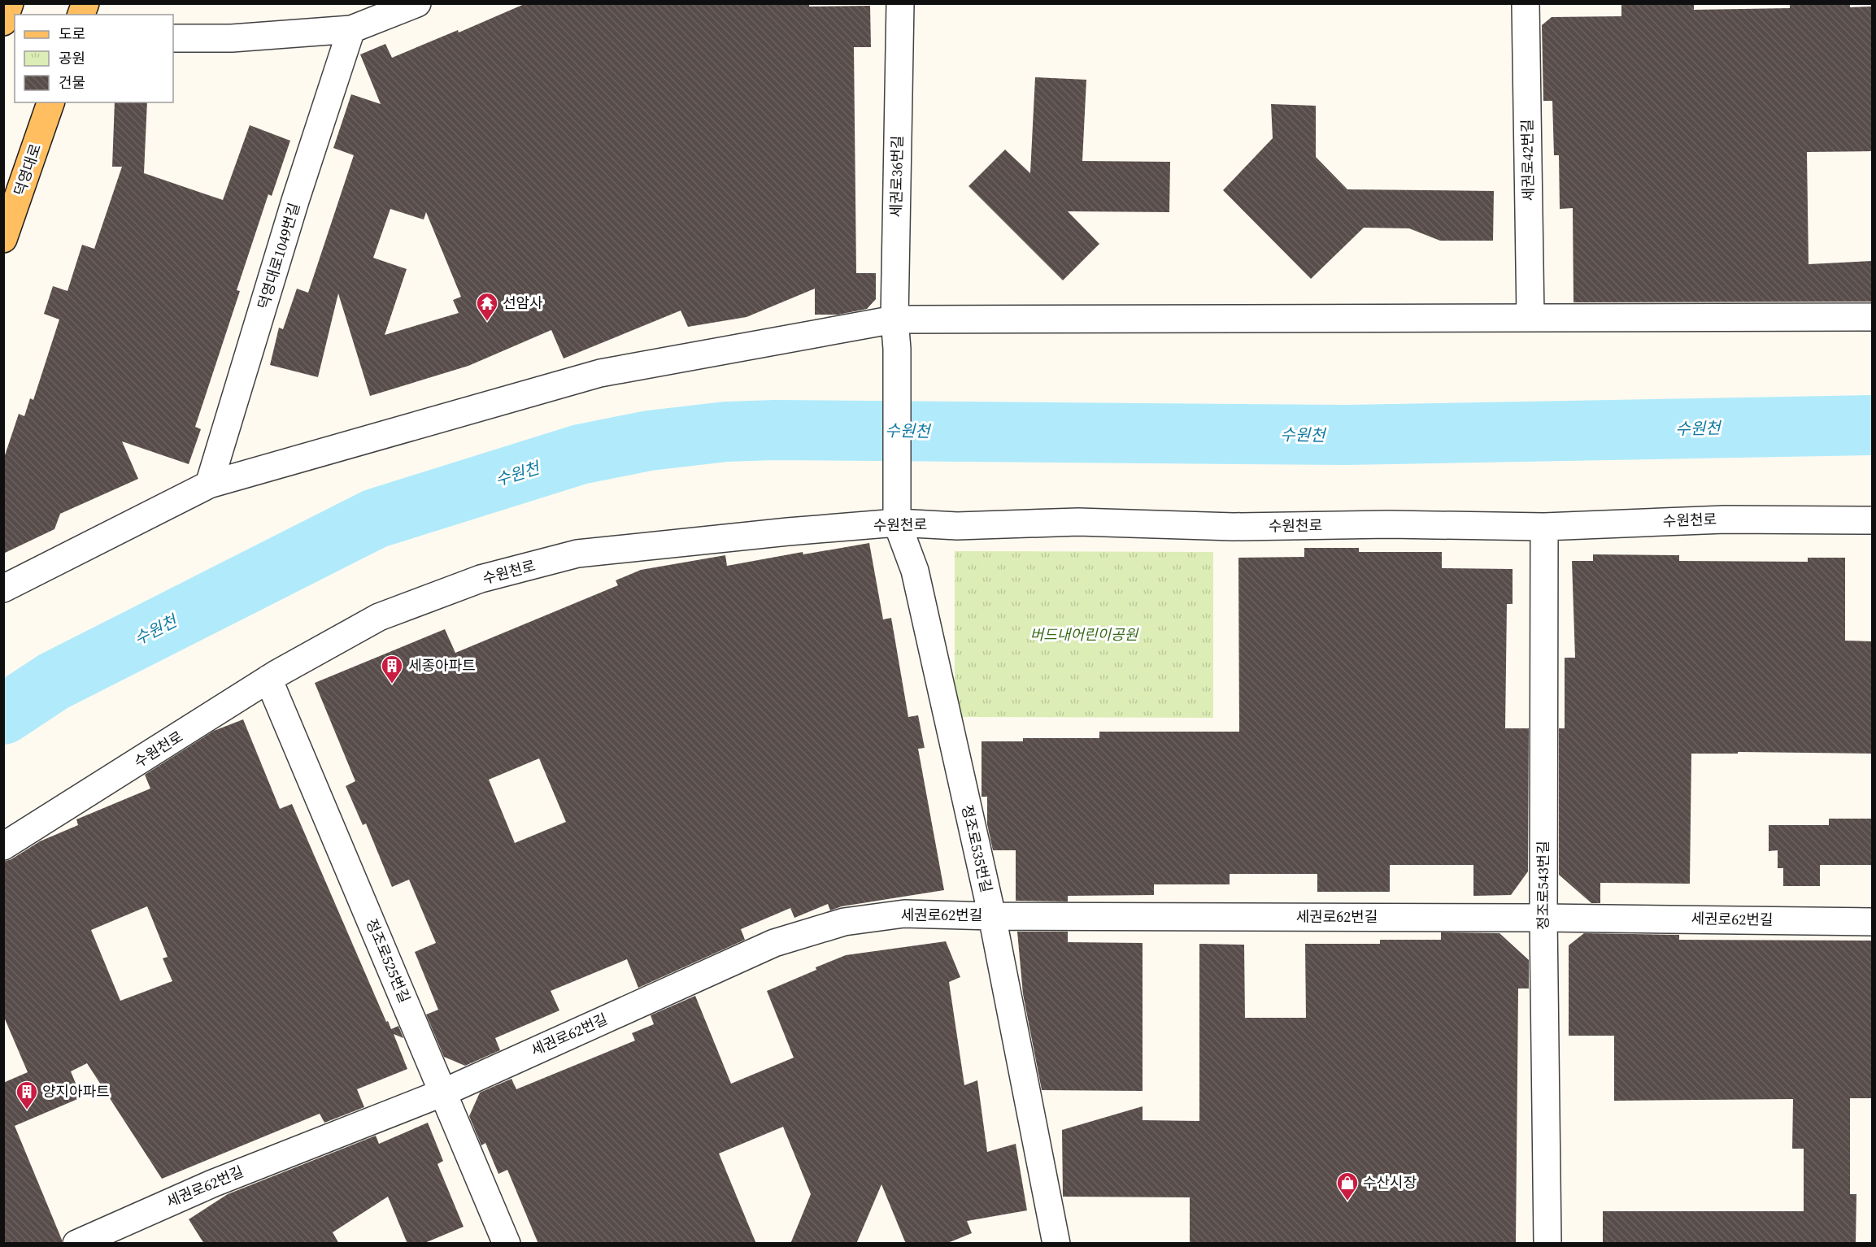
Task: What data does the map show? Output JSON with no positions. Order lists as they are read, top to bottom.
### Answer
{
  "streets": {
    "main road": ["덕영대로"],
    "street": [
      "세권로42번길",
      "세권로36번길",
      "덕영대로1049번길",
      "수원천로",
      "정조로535번길",
      "정조로543번길",
      "세권로62번길",
      "정조로525번길"
    ]
  },
  "crossings": [
    ["세권로36번길", "수원천로"],
    ["세권로36번길", "정조로535번길"],
    ["수원천로", "정조로535번길"],
    ["수원천로", "정조로543번길"],
    ["수원천로", "정조로525번길"],
    ["정조로535번길", "세권로62번길"],
    ["정조로543번길", "세권로62번길"],
    ["세권로62번길", "정조로525번길"]
  ],
  "water": ["수원천"],
  "parks": ["버드내어린이공원"],
  "places": {
    "temple": ["선암사"],
    "building": ["세종아파트", "양지아파트"],
    "shop": ["수산시장"]
  },
  "legend": ["도로", "공원", "건물"]
}
